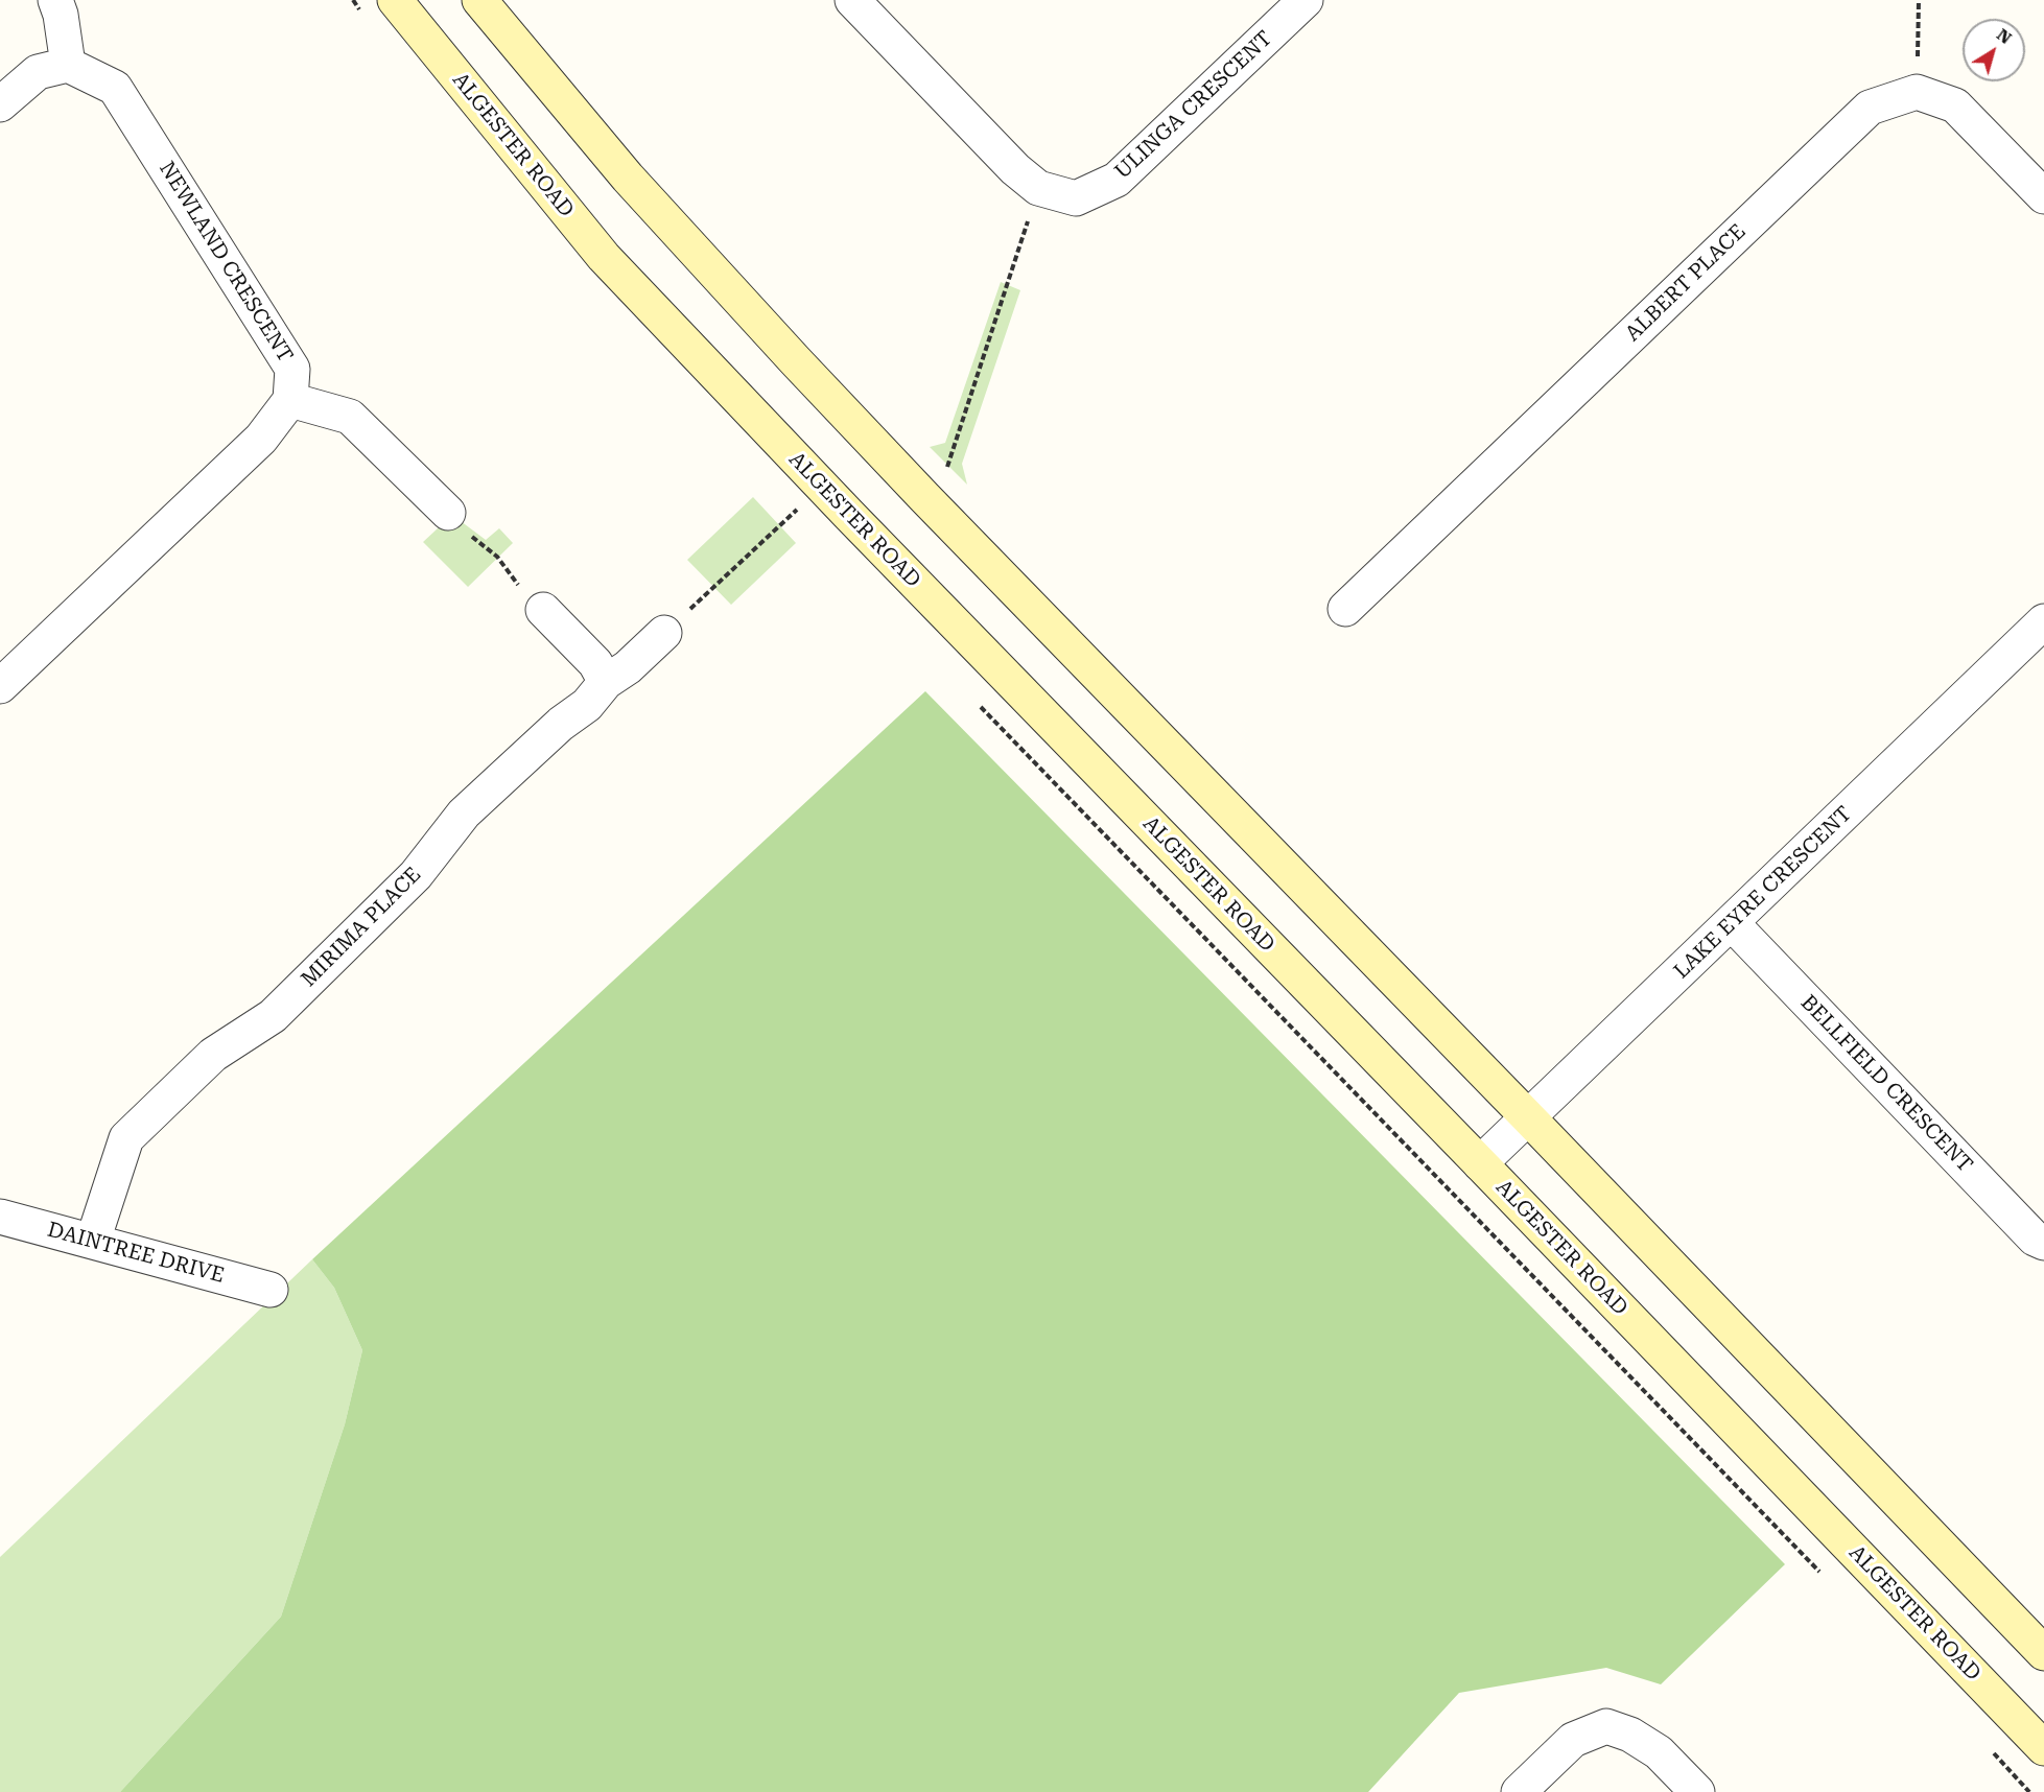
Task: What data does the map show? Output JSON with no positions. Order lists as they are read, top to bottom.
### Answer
{
  "streets": {
    "main road": ["ALGESTER ROAD"],
    "street": [
      "ULINGA CRESCENT",
      "NEWLAND CRESCENT",
      "ALBERT PLACE",
      "LAKE EYRE CRESCENT",
      "MIRIMA PLACE",
      "BELLFIELD CRESCENT",
      "DAINTREE DRIVE"
    ]
  },
  "crossings": [
    ["ALGESTER ROAD", "LAKE EYRE CRESCENT"],
    ["LAKE EYRE CRESCENT", "BELLFIELD CRESCENT"],
    ["MIRIMA PLACE", "DAINTREE DRIVE"]
  ],
  "north": "top right"
}
